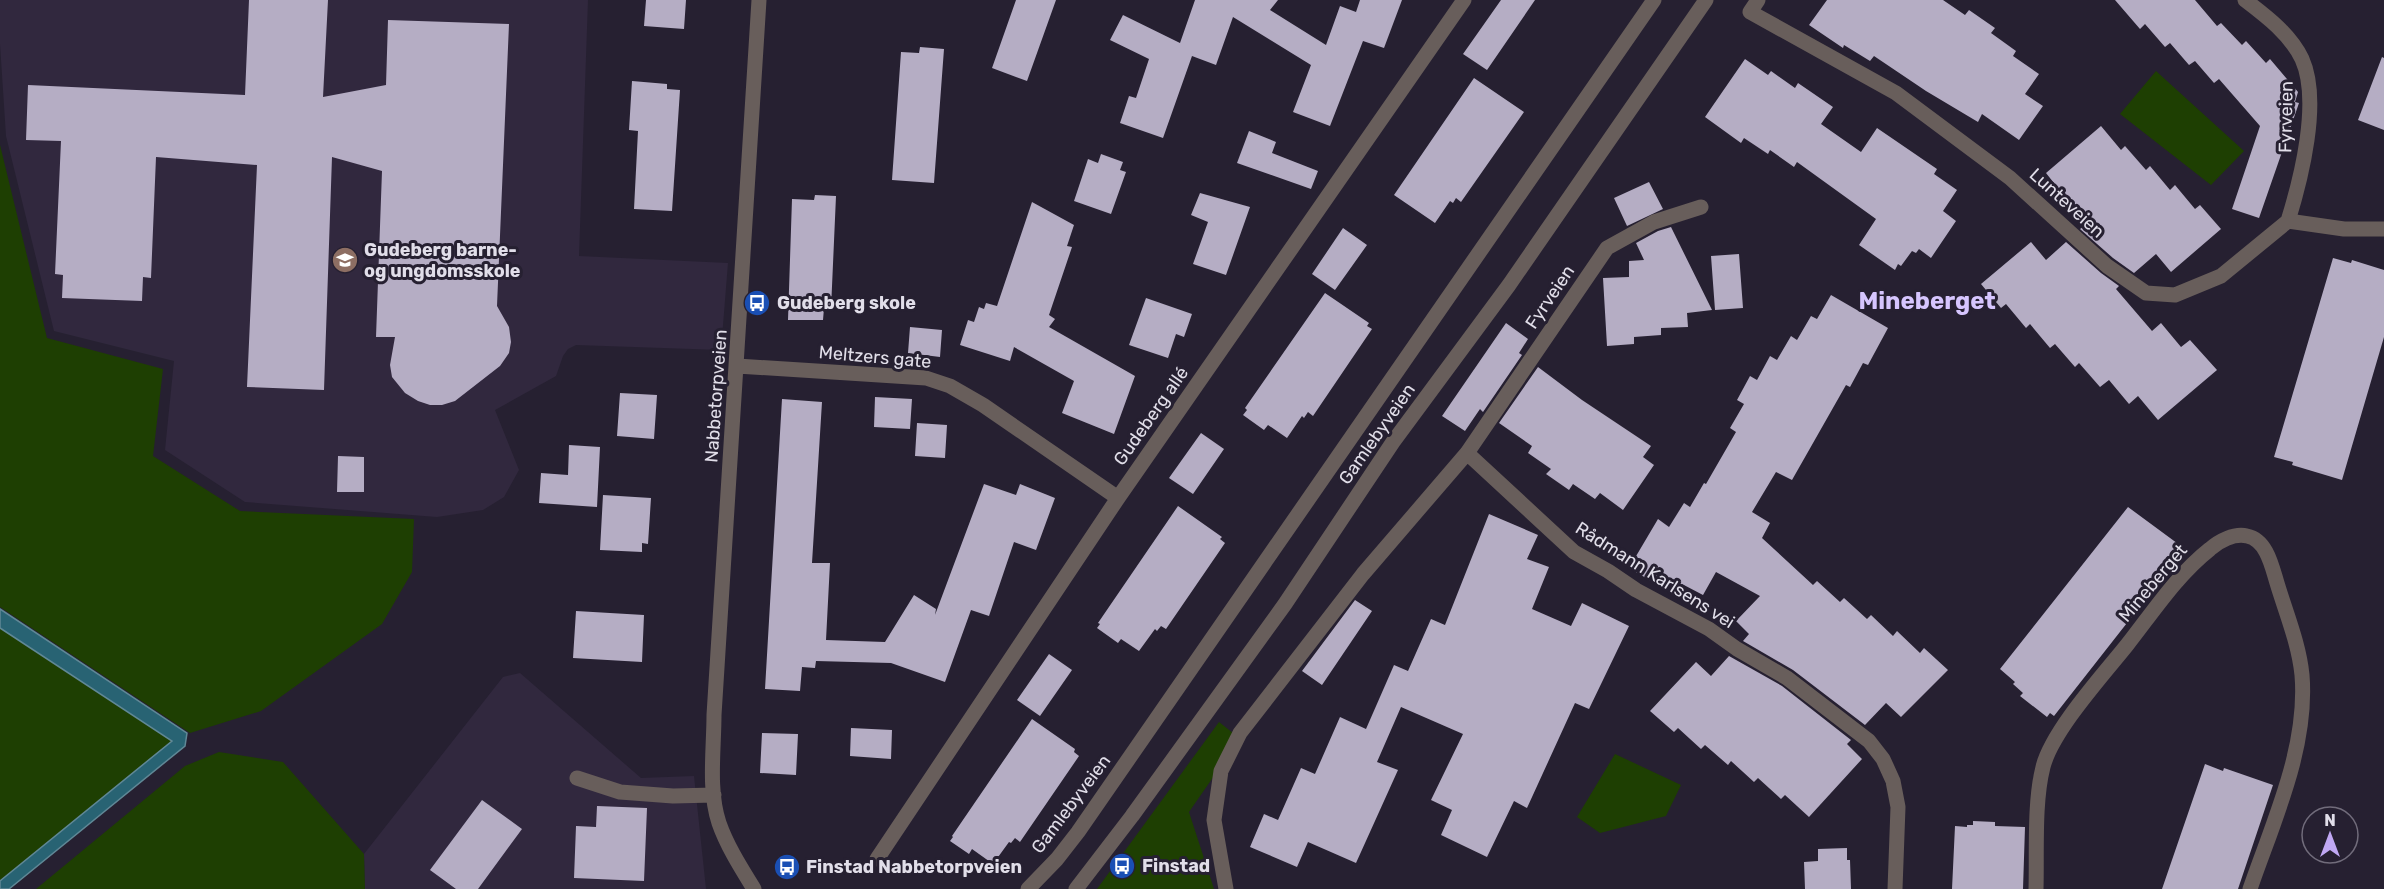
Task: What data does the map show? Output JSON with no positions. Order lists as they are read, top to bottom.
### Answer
{
  "streets": {
    "street": [
      "Fyrveien",
      "Lunteveien",
      "Meltzers gate",
      "Nabbetorpveien",
      "Gudeberg allé",
      "Gamlebyveien",
      "Rådmann Karlsens vei",
      "Mineberget"
    ]
  },
  "crossings": [
    ["Fyrveien", "Lunteveien"],
    ["Fyrveien", "Rådmann Karlsens vei"],
    ["Meltzers gate", "Nabbetorpveien"],
    ["Meltzers gate", "Gudeberg allé"]
  ],
  "districts": ["Mineberget"],
  "places": {
    "school or university": ["Gudeberg barne- og ungdomsskole"],
    "bus stop": ["Gudeberg skole", "Finstad", "Finstad Nabbetorpveien"]
  },
  "north": "top"
}
